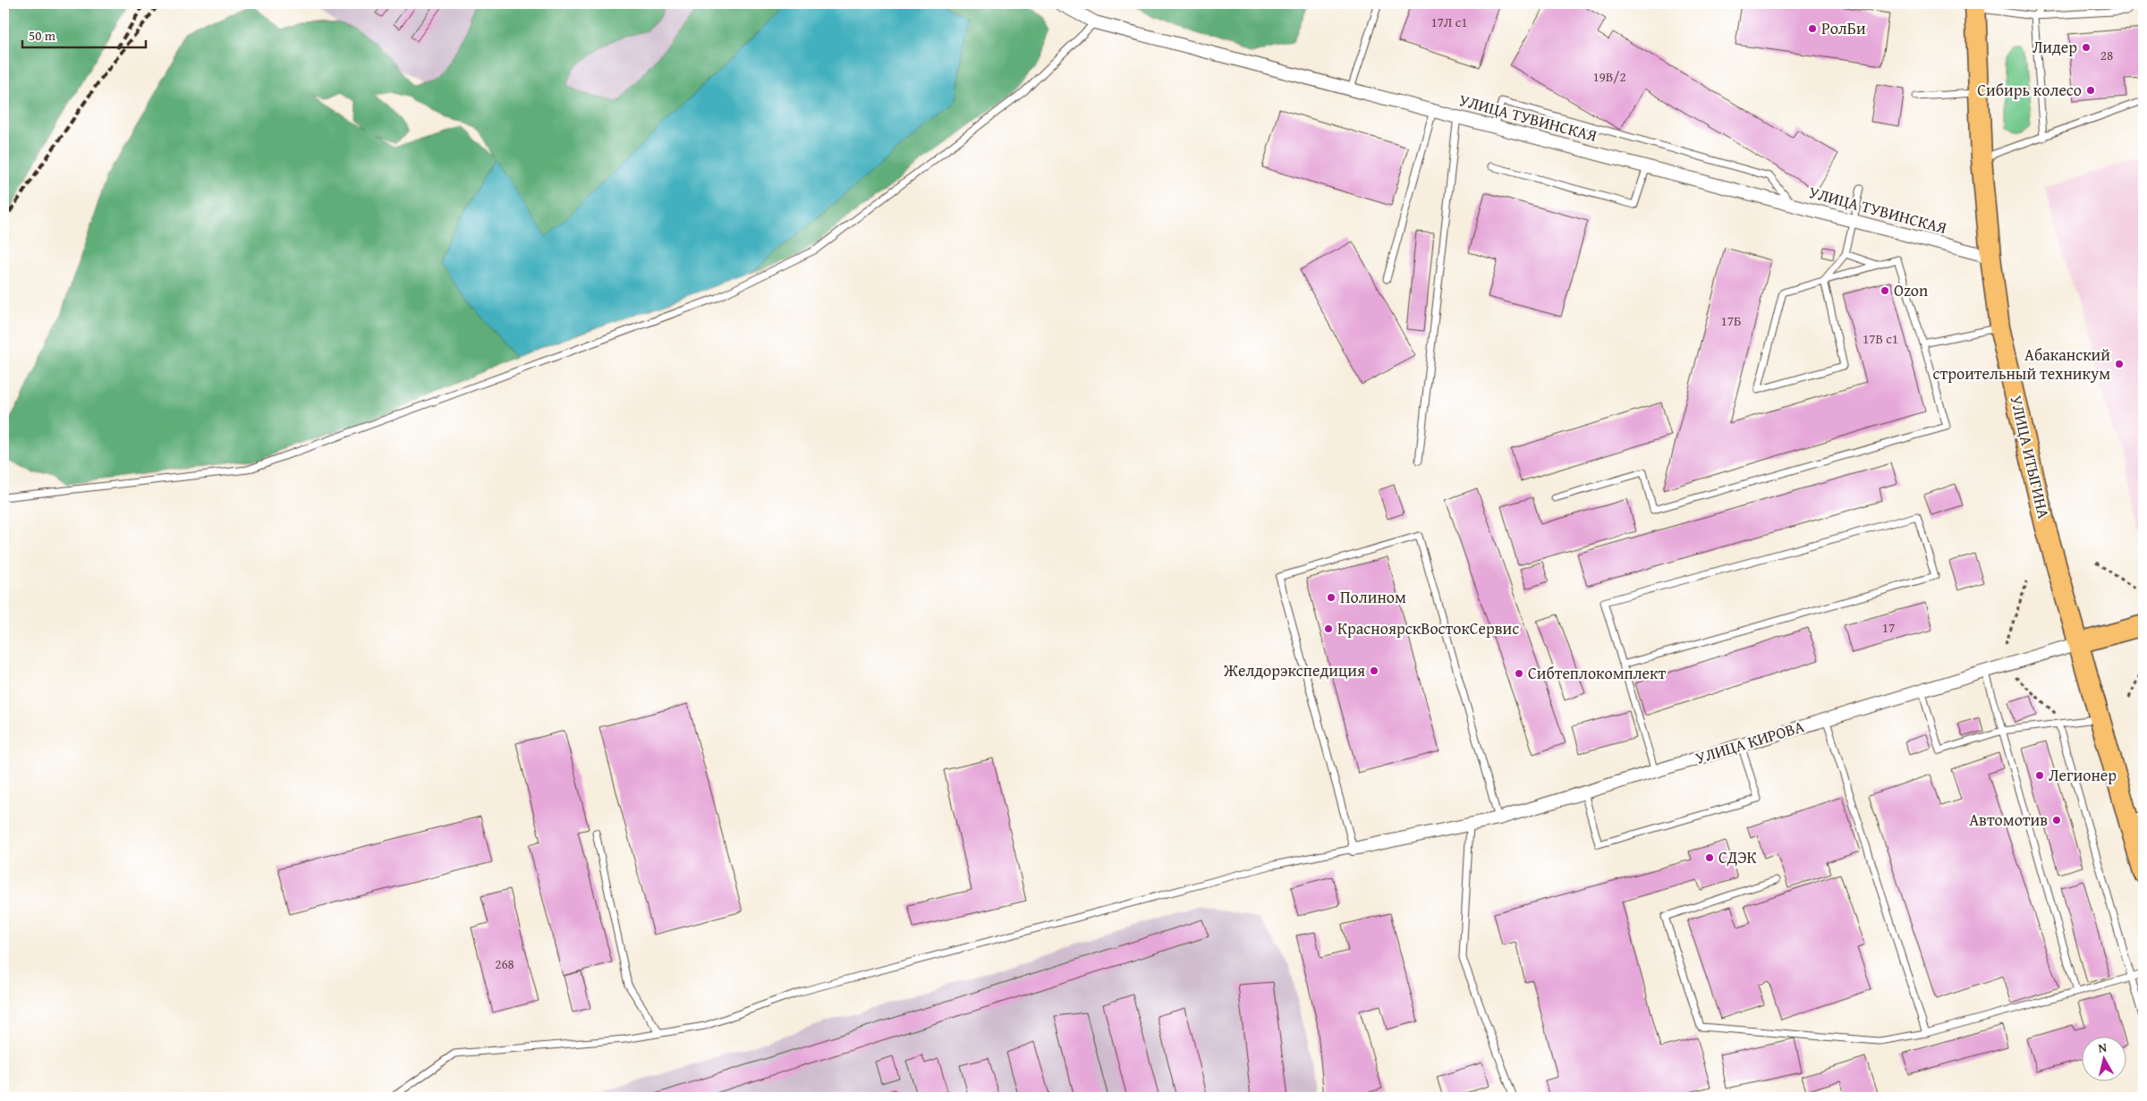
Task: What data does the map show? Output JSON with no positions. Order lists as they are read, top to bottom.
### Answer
{
  "streets": {
    "main road": ["УЛИЦА ИТЫГИНА", "УЛИЦА КИРОВА"],
    "street": ["УЛИЦА ТУВИНСКАЯ"]
  },
  "crossings": [
    ["УЛИЦА ТУВИНСКАЯ", "УЛИЦА ИТЫГИНА"],
    ["УЛИЦА ИТЫГИНА", "УЛИЦА КИРОВА"]
  ],
  "places": [
    "РолБи",
    "Лидер",
    "Сибирь колесо",
    "Ozon",
    "Абаканский строительный техникум",
    "Полином",
    "КрасноярскВостокСервис",
    "Желдорэкспедиция",
    "Сибтеплокомплект",
    "Легионер",
    "Автомотив",
    "СДЭК"
  ],
  "house_numbers": [
    "17Л с1",
    "28",
    "19В/2",
    "17Б",
    "17В с1",
    "17",
    "268"
  ],
  "scale_bar": "50 m",
  "north": "top"
}
